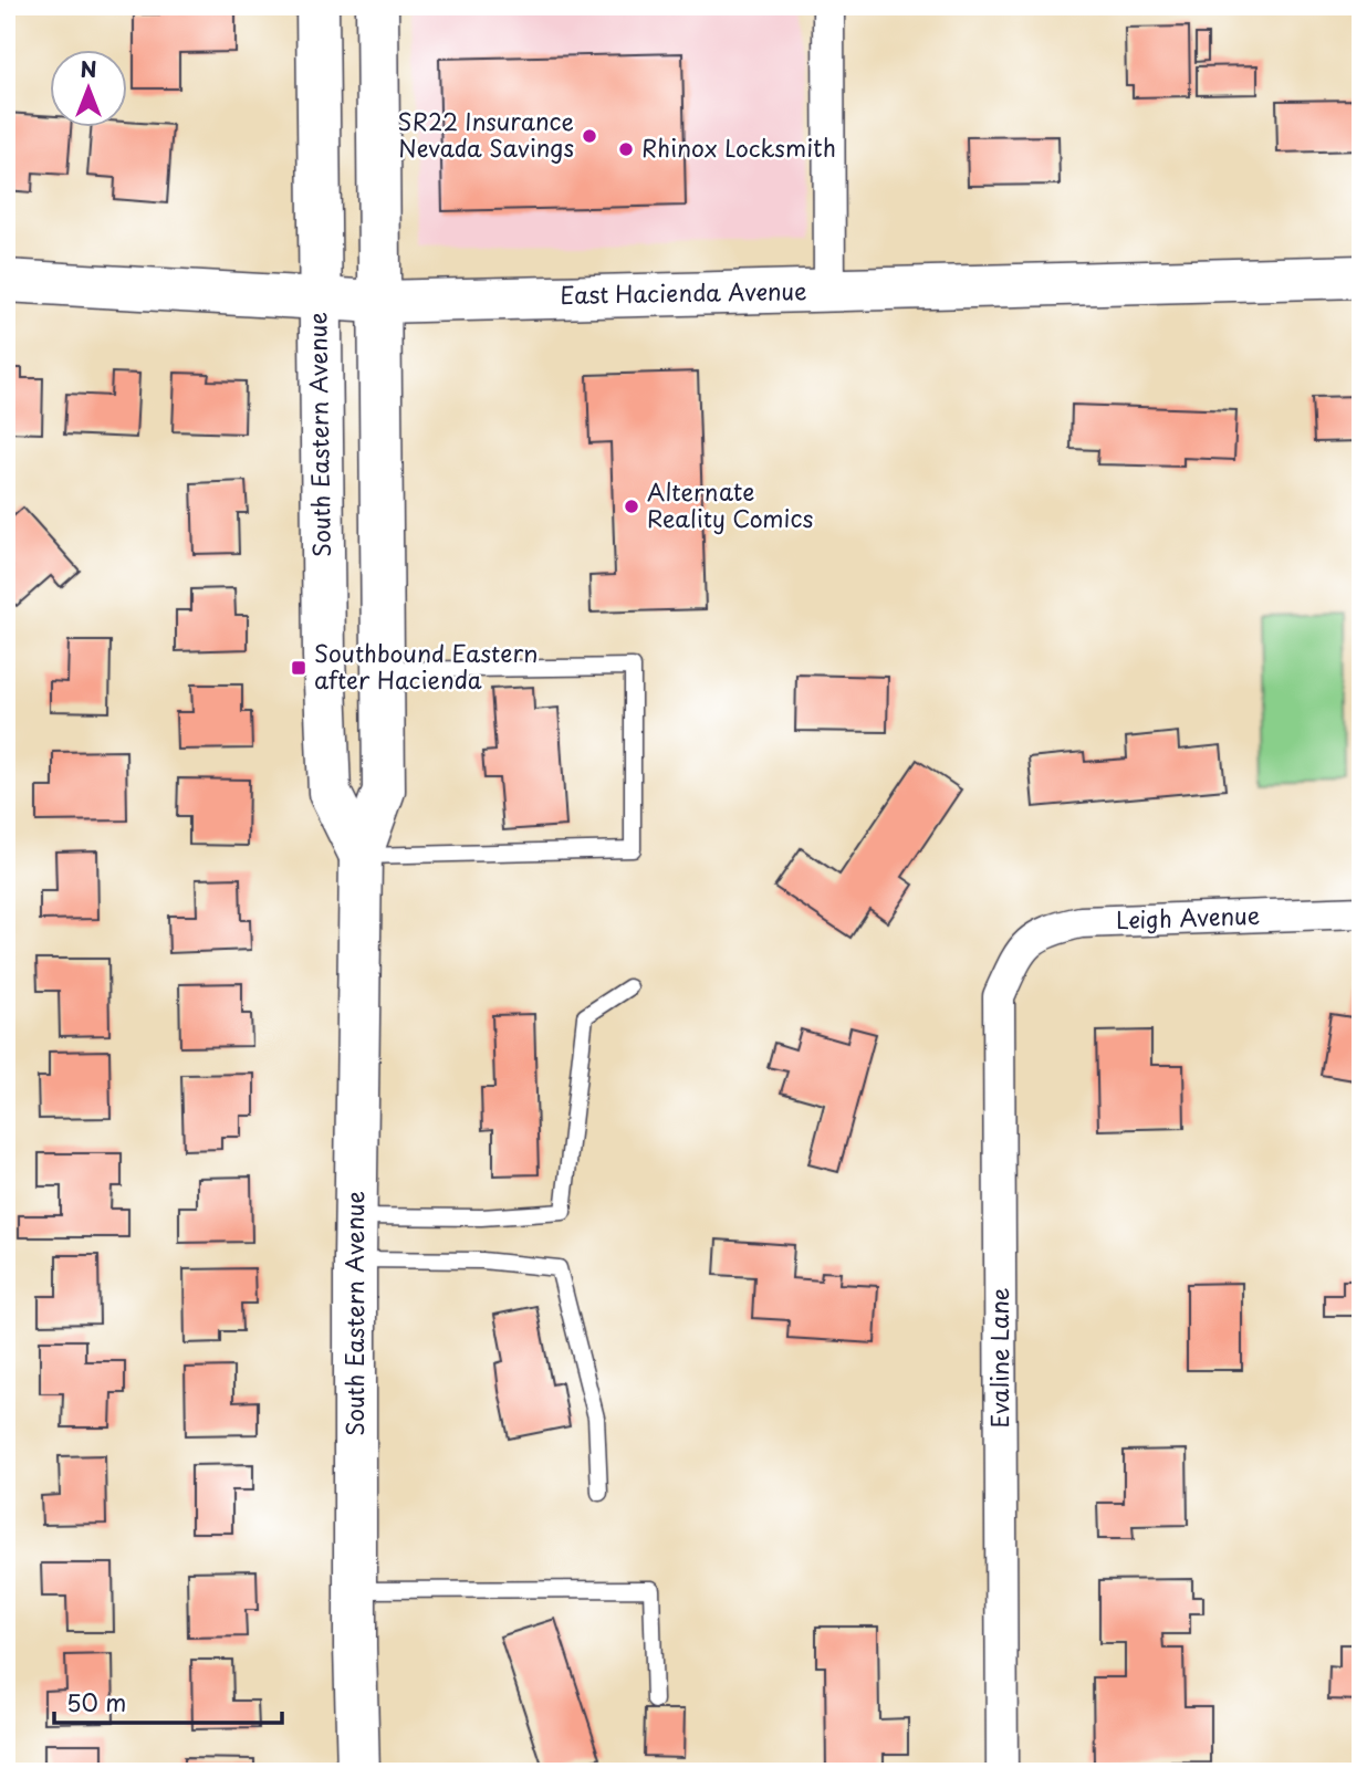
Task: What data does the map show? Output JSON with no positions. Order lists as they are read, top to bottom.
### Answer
{
  "streets": {
    "main road": ["East Hacienda Avenue", "South Eastern Avenue"],
    "street": ["Leigh Avenue", "Evaline Lane"]
  },
  "crossings": [
    ["East Hacienda Avenue", "South Eastern Avenue"],
    ["Leigh Avenue", "Evaline Lane"]
  ],
  "places": {
    "other": ["SR22 Insurance Nevada Savings", "Rhinox Locksmith", "Alternate Reality Comics"],
    "transit": ["Southbound Eastern after Hacienda"]
  },
  "scale_bar": "50 m",
  "north": "top"
}
